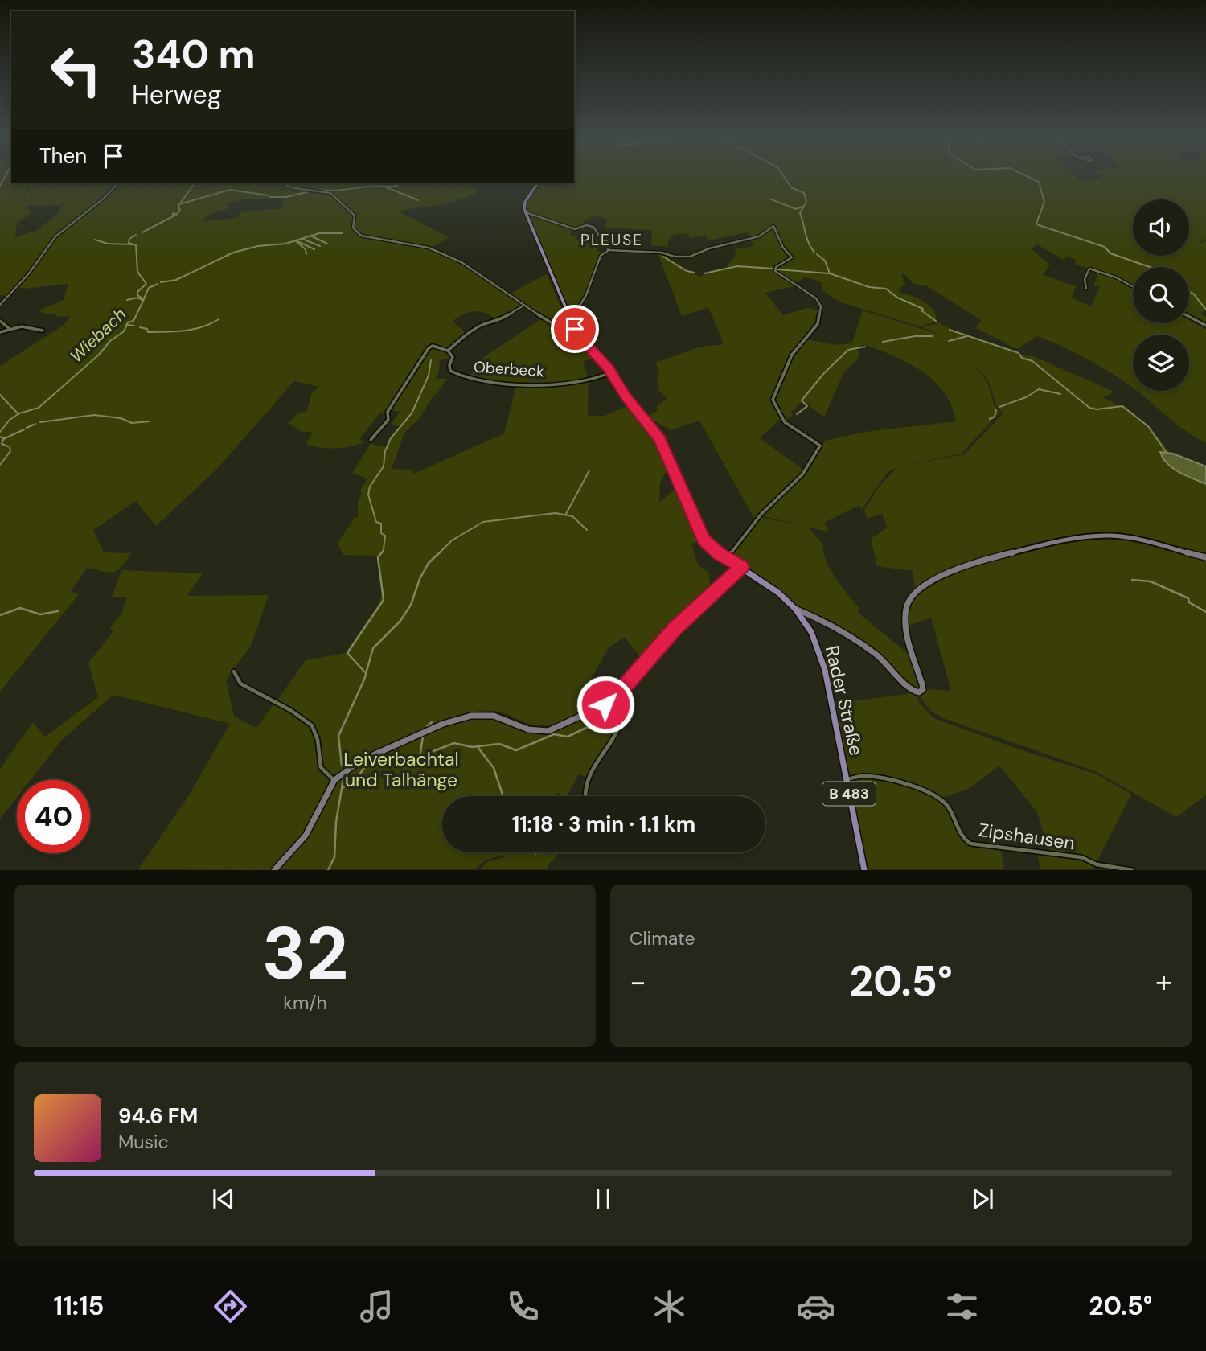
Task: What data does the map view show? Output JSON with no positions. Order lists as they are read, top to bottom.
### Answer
{
  "streets": {
    "main road": ["Rader Straße", "B 483"],
    "street": ["Oberbeck", "Zipshausen"]
  },
  "crossings": [
    ["Oberbeck", "B 483"],
    ["Rader Straße", "B 483"],
    ["Rader Straße", "Zipshausen"]
  ],
  "districts": ["PLEUSE"],
  "water": ["Wiebach"],
  "parks": ["Leiverbachtal und Talhänge"],
  "page": {
    "turn": ["340 m", "Herweg"],
    "then": "Then",
    "limit": "40",
    "trip": "11:18 · 3 min · 1.1 km",
    "tile": [
      ["32", "km/h"],
      "Climate"
    ],
    "heat": ["−", "20.5°", "+"],
    "song": ["94.6 FM", "Music"],
    "tabs": ["11:15", "20.5°"]
  }
}
